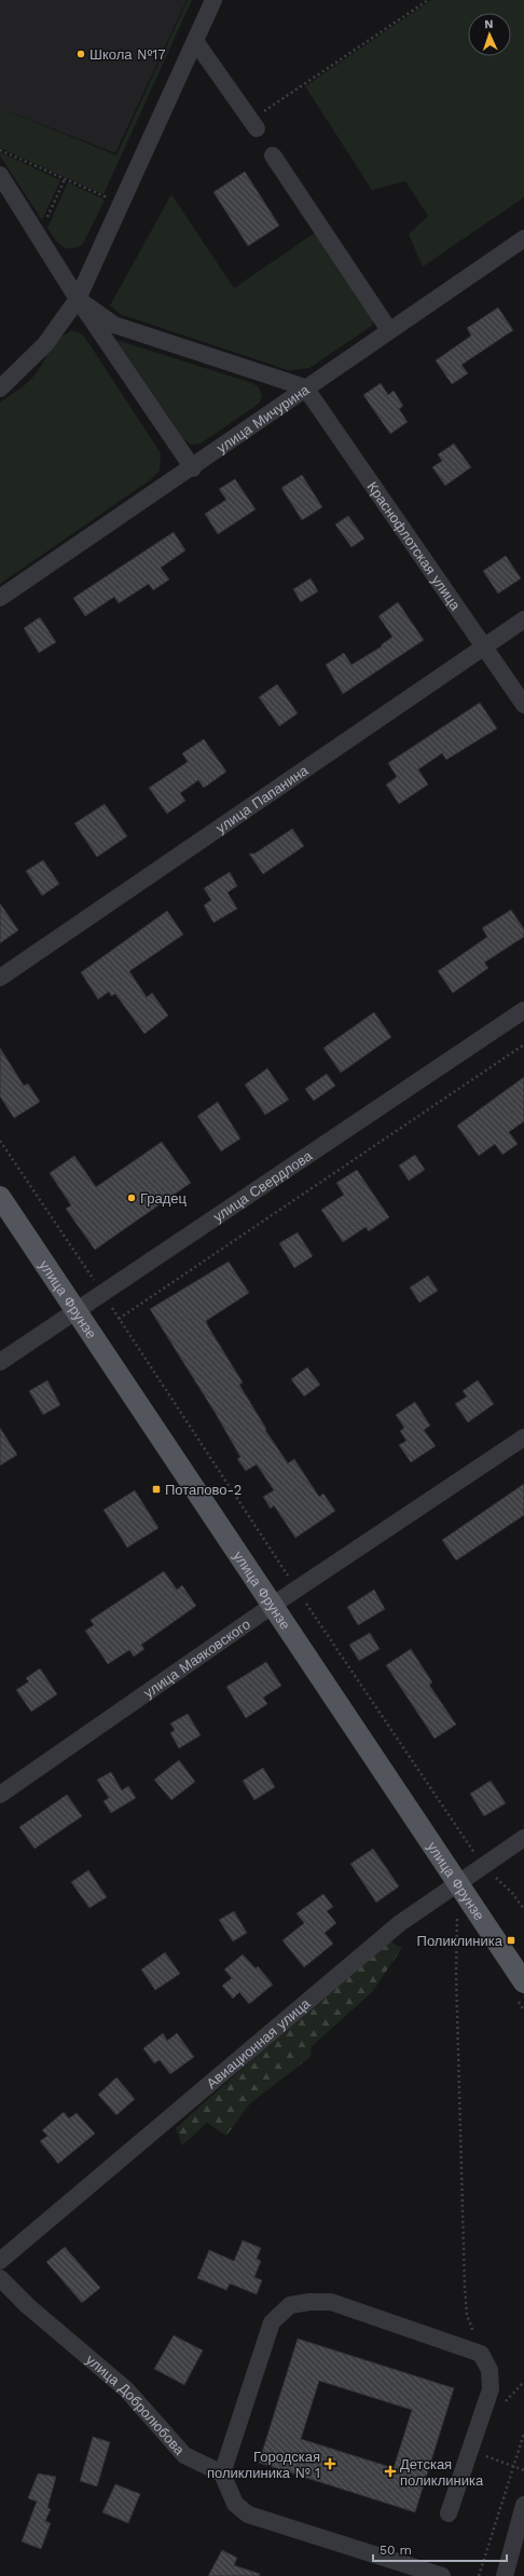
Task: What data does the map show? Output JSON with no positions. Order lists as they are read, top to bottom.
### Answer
{
  "streets": {
    "main road": ["улица Фрунзе"],
    "street": [
      "улица Мичурина",
      "Краснофлотская улица",
      "улица Папанина",
      "улица Свердлова",
      "улица Маяковского",
      "Авиационная улица",
      "улица Добролюбова"
    ]
  },
  "crossings": [
    ["улица Мичурина", "Краснофлотская улица"],
    ["Краснофлотская улица", "улица Папанина"],
    ["улица Свердлова", "улица Фрунзе"],
    ["улица Фрунзе", "улица Маяковского"],
    ["улица Фрунзе", "Авиационная улица"]
  ],
  "places": {
    "other": ["Школа №17", "Градец"],
    "transit": ["Потапово-2", "Поликлиника"],
    "health": ["Городская поликлиника № 1", "Детская поликлиника"]
  },
  "scale_bar": "50 m",
  "north": "top"
}
